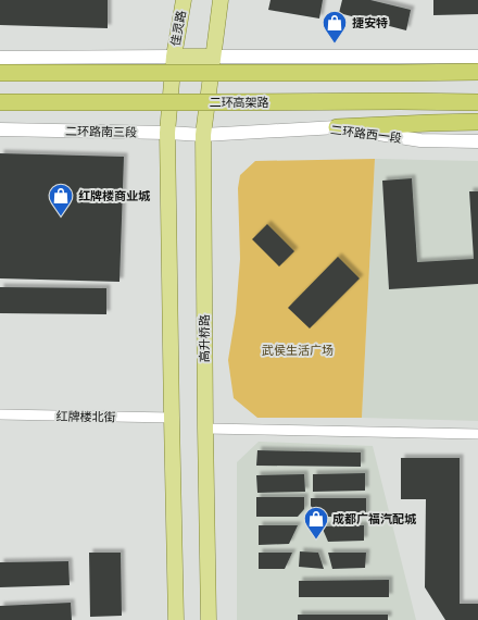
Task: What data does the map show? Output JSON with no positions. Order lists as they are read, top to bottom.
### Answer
{
  "streets": {
    "highway": ["二环高架路"],
    "main road": [
      "佳灵路",
      "二环路南三段",
      "二环路西一段",
      "高升桥路"
    ],
    "street": ["红牌楼北街"]
  },
  "crossings": [
    ["二环路南三段", "二环路西一段"],
    ["二环路南三段", "高升桥路"],
    ["二环路西一段", "高升桥路"]
  ],
  "parks": ["武侯生活广场"],
  "places": {
    "shop": ["捷安特", "红牌楼商业城", "成都广福汽配城"]
  }
}
